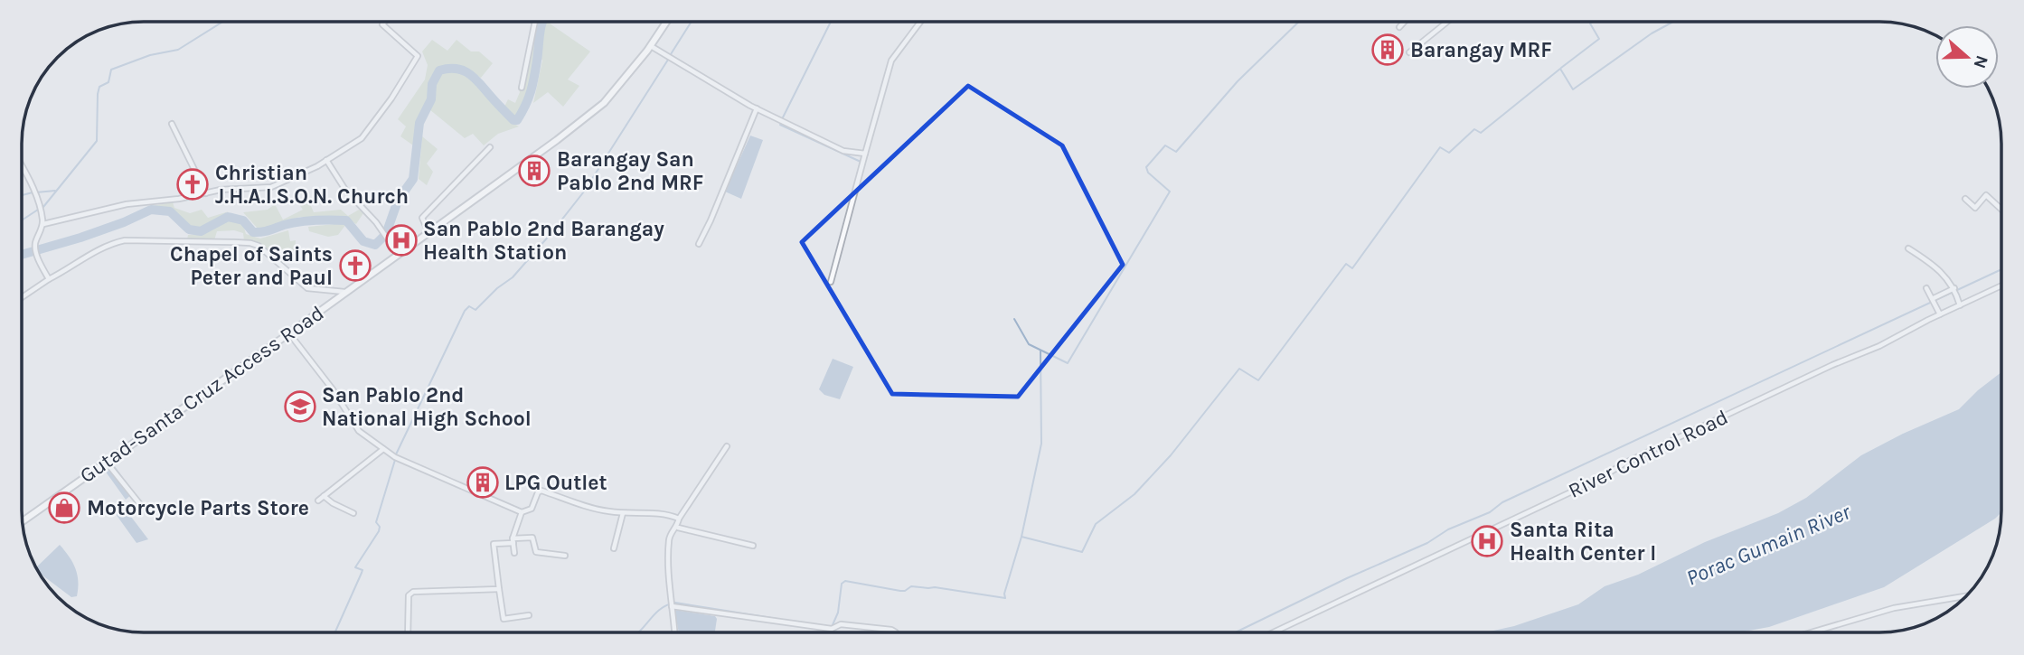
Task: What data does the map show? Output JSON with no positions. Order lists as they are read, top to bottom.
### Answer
{
  "streets": {
    "main road": ["Gutad-Santa Cruz Access Road"],
    "street": ["River Control Road"]
  },
  "water": ["Porac Gumain River"],
  "places": {
    "building": ["Barangay MRF", "Barangay San Pablo 2nd MRF", "LPG Outlet"],
    "church": ["Christian J.H.A.I.S.O.N. Church", "Chapel of Saints Peter and Paul"],
    "hospital": ["San Pablo 2nd Barangay Health Station", "Santa Rita Health Center I"],
    "school or university": ["San Pablo 2nd National High School"],
    "shop": ["Motorcycle Parts Store"]
  },
  "north": "right"
}
